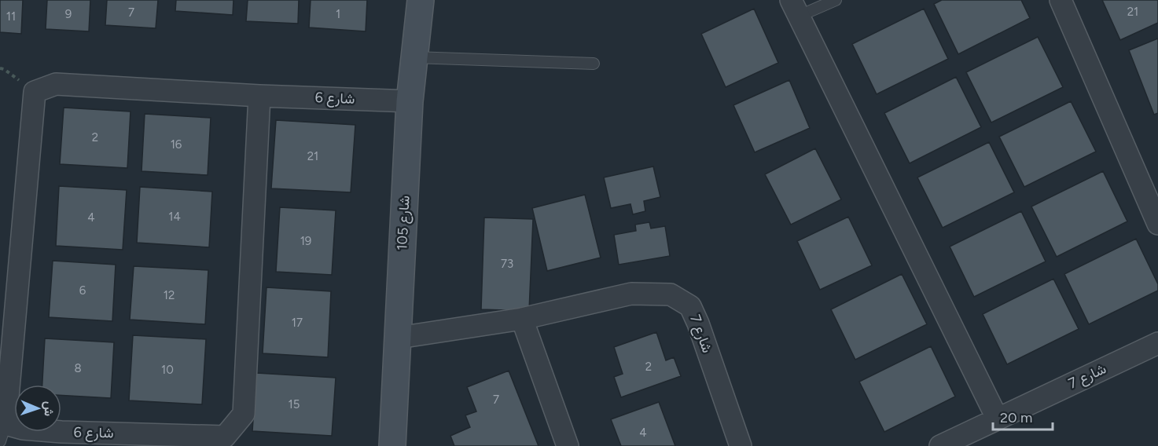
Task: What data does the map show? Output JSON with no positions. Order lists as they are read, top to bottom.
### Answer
{
  "streets": {
    "street": ["شارع 6", "شارع 105", "شارع 7"]
  },
  "crossings": [
    ["شارع 6", "شارع 105"],
    ["شارع 105", "شارع 7"]
  ],
  "house_numbers": [
    "21",
    "7",
    "9",
    "1",
    "11",
    "2",
    "16",
    "21",
    "14",
    "4",
    "19",
    "73",
    "6",
    "12",
    "17",
    "2",
    "8",
    "10",
    "7",
    "15",
    "4"
  ],
  "scale_bar": "20 m",
  "north": "right"
}
